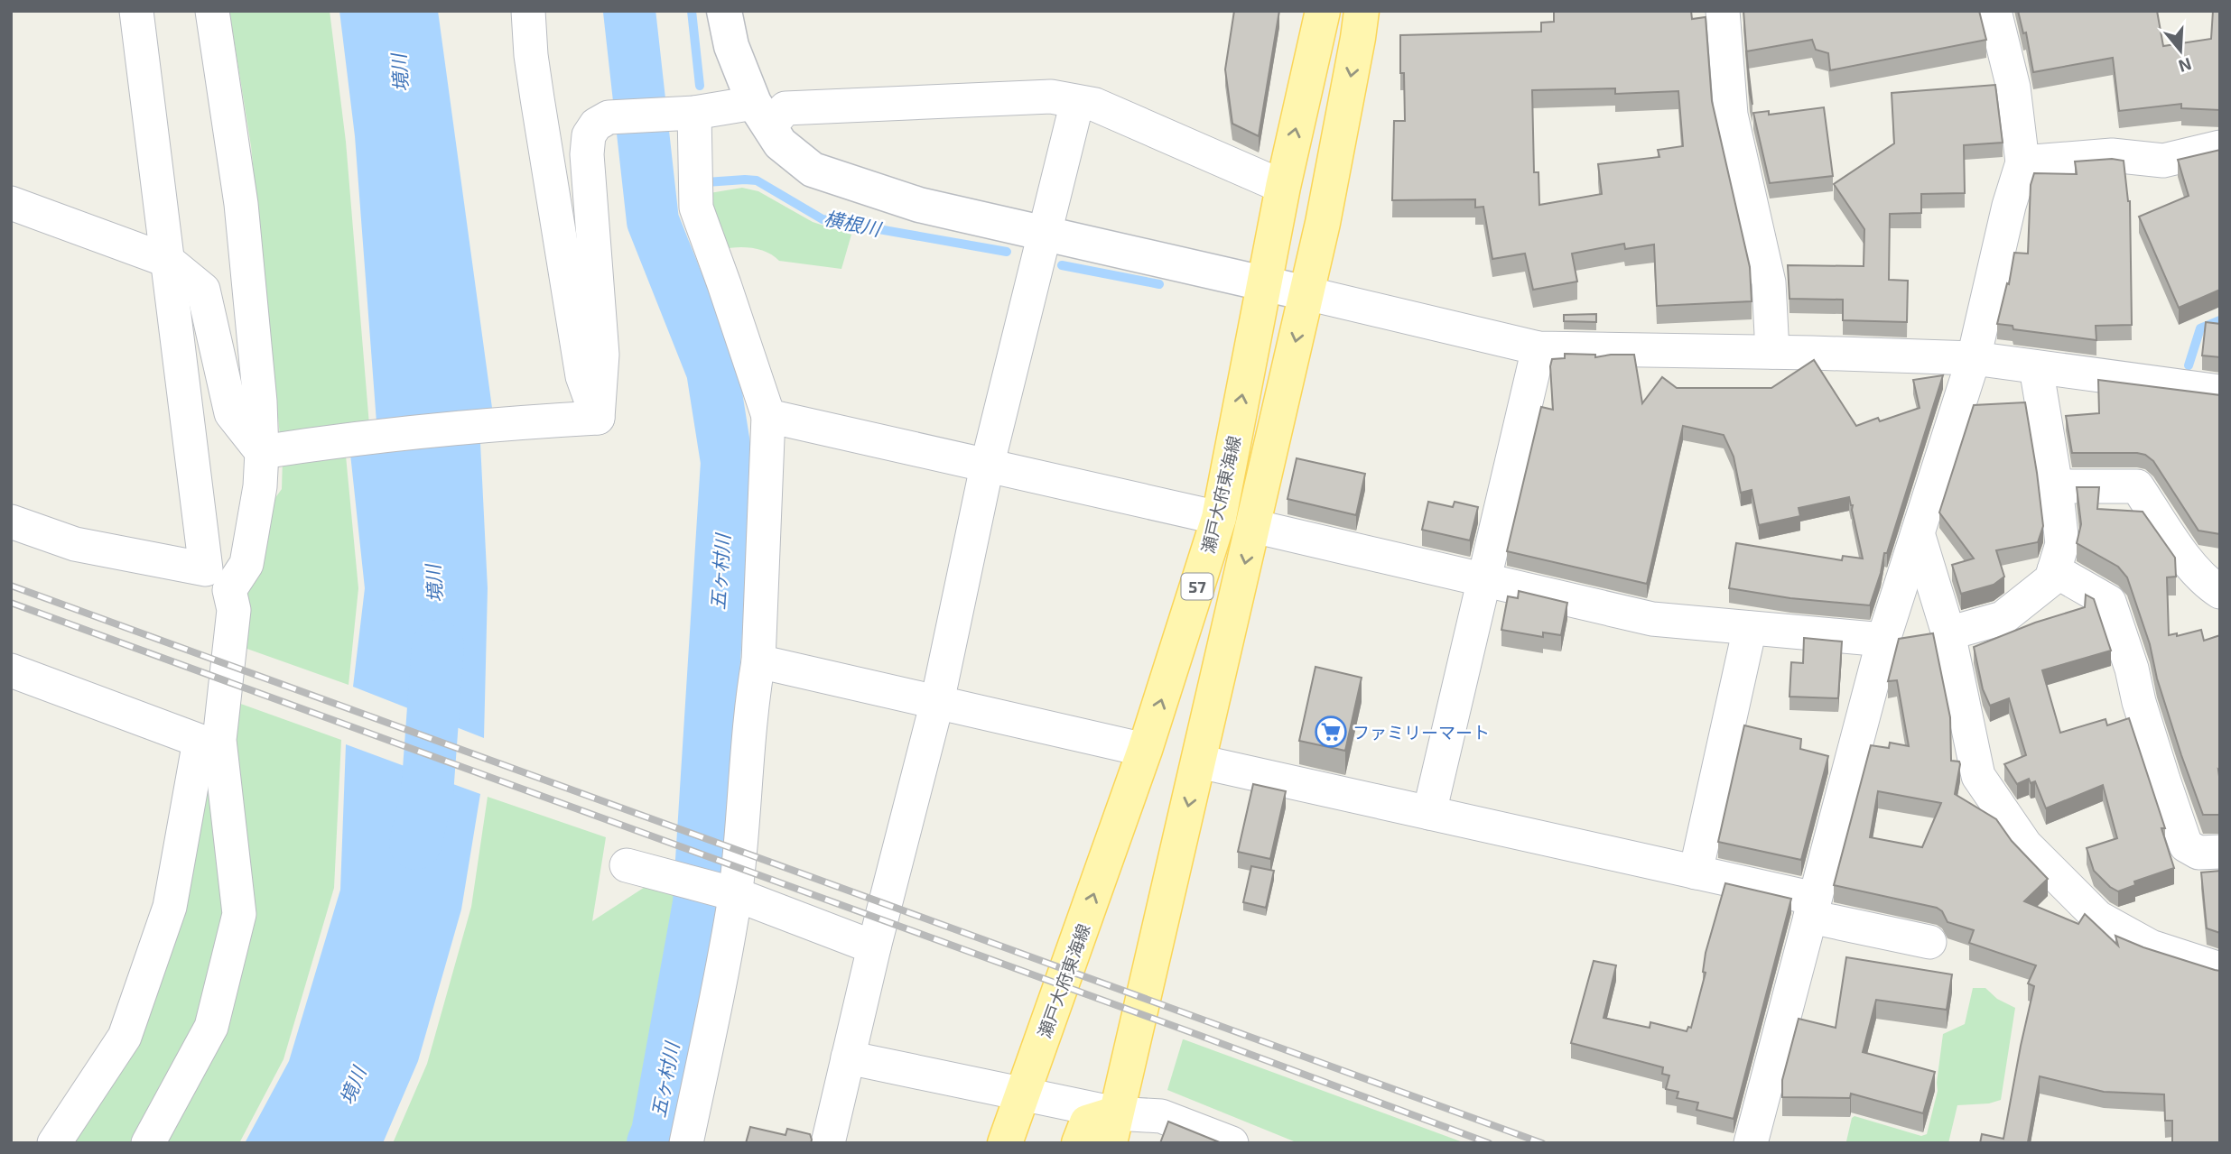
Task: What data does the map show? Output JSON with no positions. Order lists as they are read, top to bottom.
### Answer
{
  "streets": {
    "main road": ["瀬戸大府東海線", "57"]
  },
  "water": ["境川", "横根川", "五ヶ村川"],
  "places": {
    "supermarket": ["ファミリーマート"]
  },
  "north": "bottom"
}
